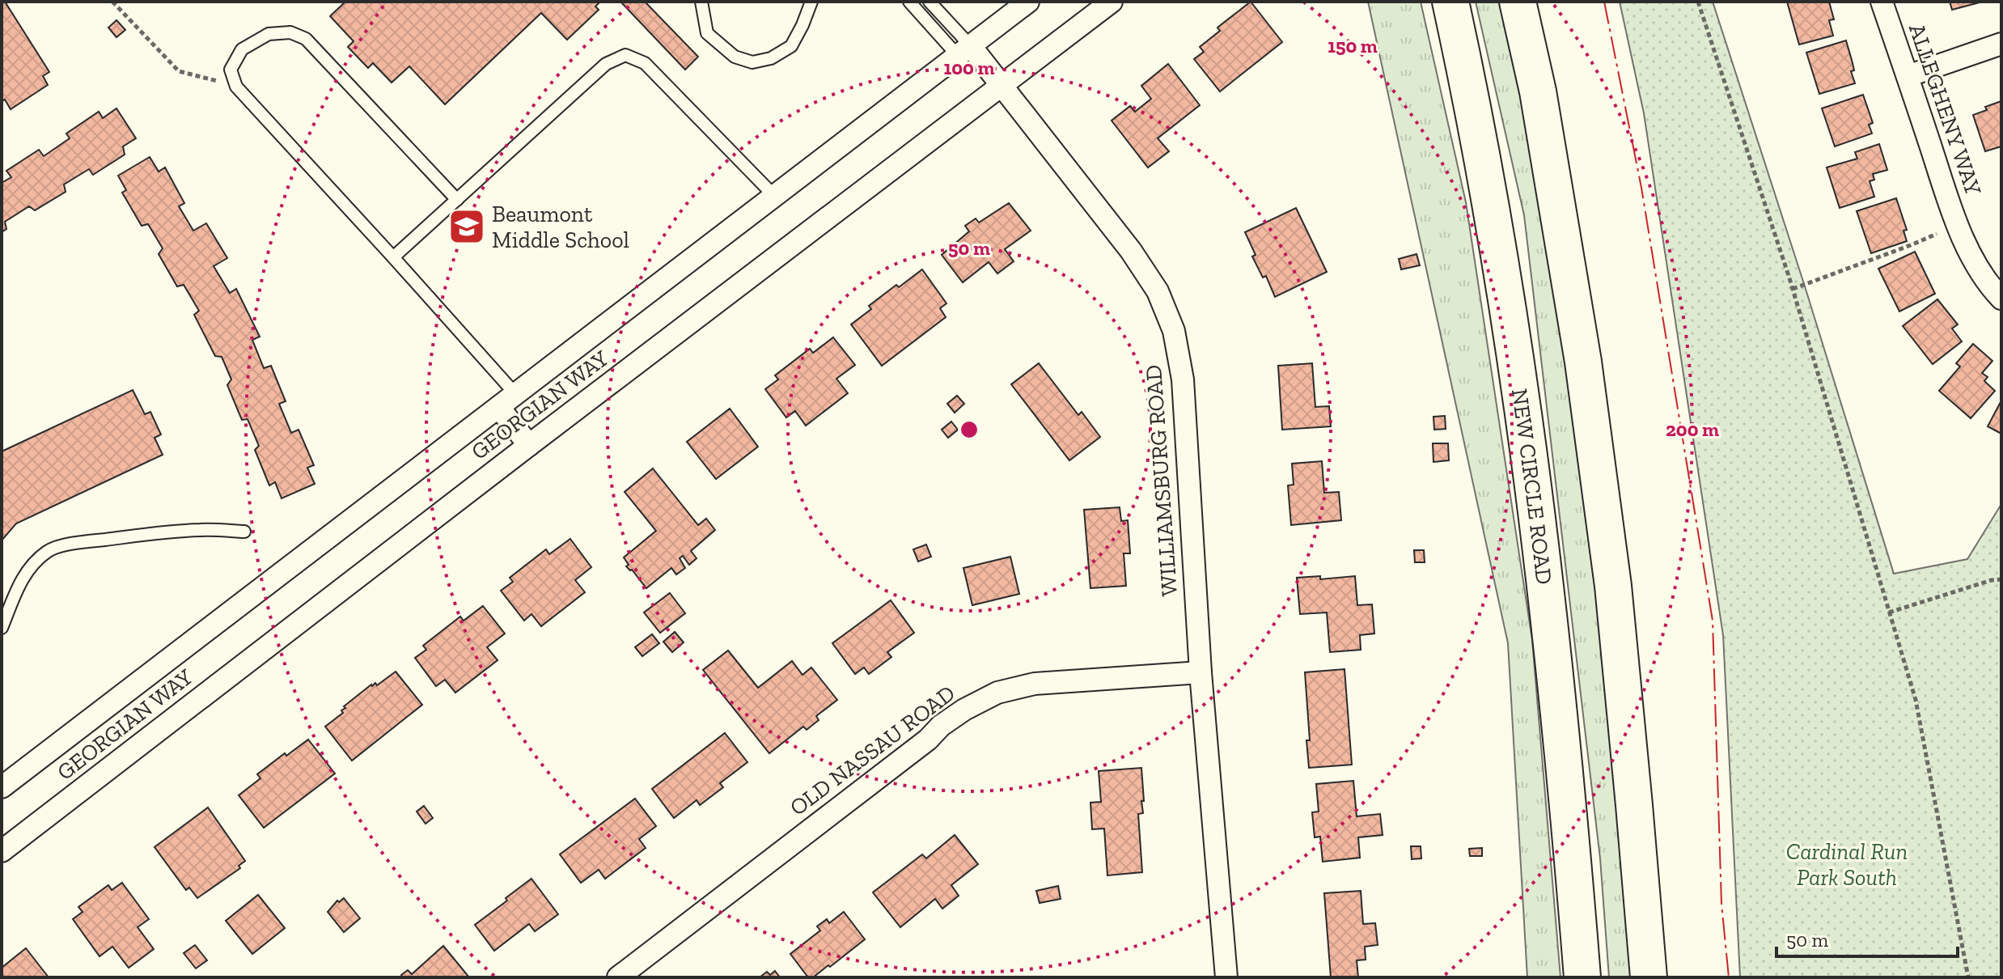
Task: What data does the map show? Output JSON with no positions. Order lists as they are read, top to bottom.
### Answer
{
  "streets": {
    "highway": ["NEW CIRCLE ROAD"],
    "street": [
      "ALLEGHENY WAY",
      "GEORGIAN WAY",
      "WILLIAMSBURG ROAD",
      "OLD NASSAU ROAD"
    ]
  },
  "crossings": [
    ["GEORGIAN WAY", "WILLIAMSBURG ROAD"],
    ["WILLIAMSBURG ROAD", "OLD NASSAU ROAD"]
  ],
  "parks": ["Cardinal Run Park South"],
  "places": {
    "school or university": ["Beaumont Middle School"]
  },
  "scale_bar": "50 m",
  "rings": [
    "150 m",
    "100 m",
    "50 m",
    "200 m"
  ]
}
